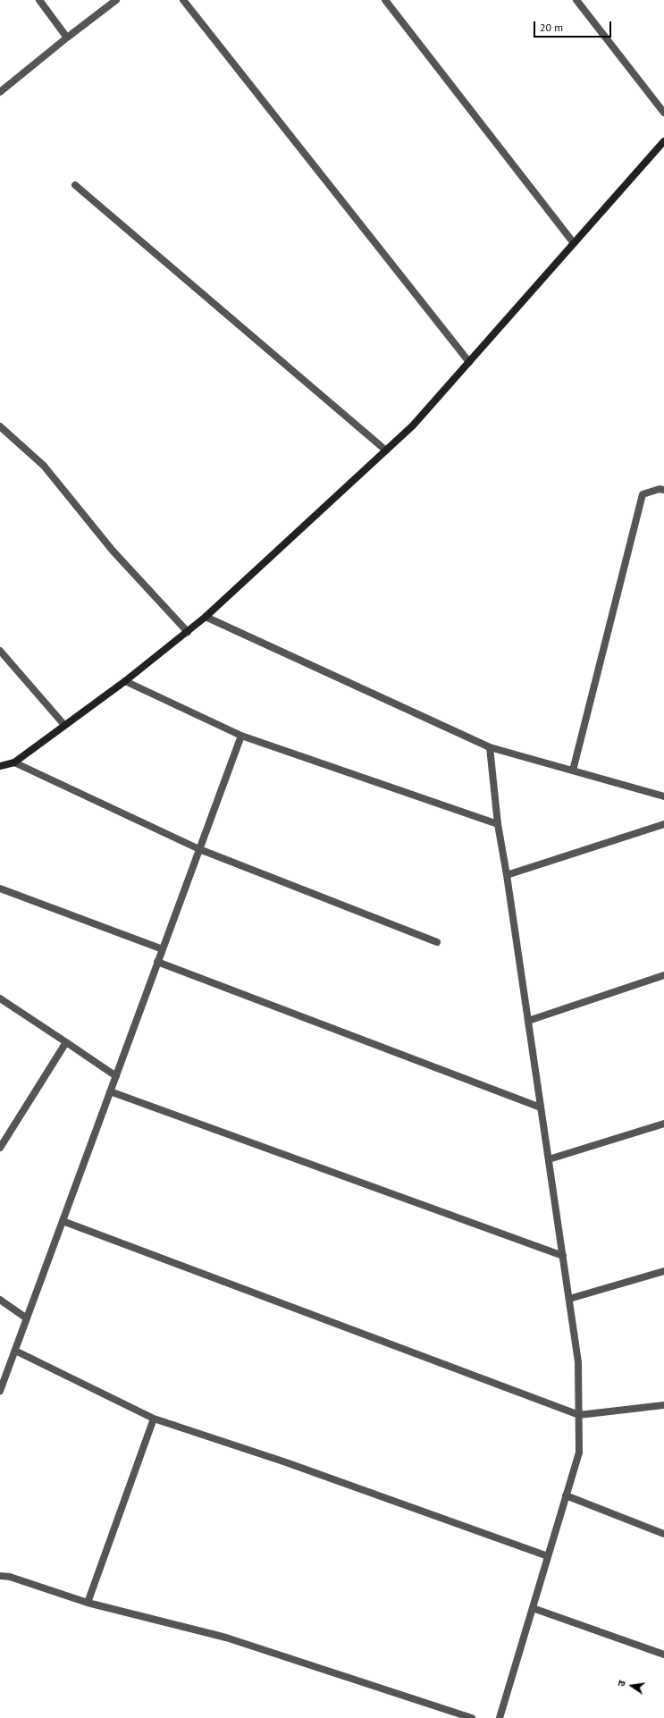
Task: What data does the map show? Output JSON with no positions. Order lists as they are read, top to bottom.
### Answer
{
  "scale_bar": "20 m",
  "north": "left"
}
